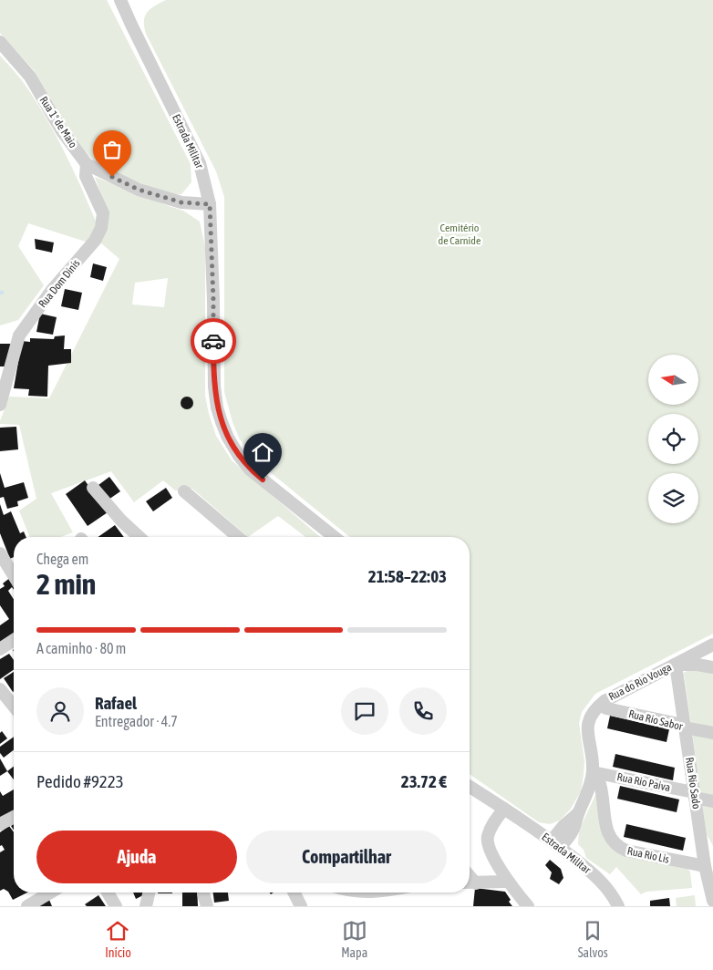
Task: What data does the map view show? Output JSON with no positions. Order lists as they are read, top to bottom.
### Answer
{
  "streets": {
    "street": [
      "Rua 1º de Maio",
      "Estrada Militar",
      "Rua Dom Dinis",
      "Rua do Rio Vouga",
      "Rua Rio Sabor",
      "Rua Rio Paiva",
      "Rua Rio Sado",
      "Rua Rio Lis"
    ]
  },
  "crossings": [
    ["Rua 1º de Maio", "Estrada Militar"],
    ["Rua 1º de Maio", "Rua Dom Dinis"],
    ["Estrada Militar", "Rua do Rio Vouga"],
    ["Rua do Rio Vouga", "Rua Rio Sabor"],
    ["Rua do Rio Vouga", "Rua Rio Paiva"],
    ["Rua do Rio Vouga", "Rua Rio Sado"],
    ["Rua do Rio Vouga", "Rua Rio Lis"],
    ["Rua Rio Sabor", "Rua Rio Sado"],
    ["Rua Rio Paiva", "Rua Rio Sado"],
    ["Rua Rio Paiva", "Rua Rio Lis"],
    ["Rua Rio Sado", "Rua Rio Lis"]
  ],
  "parks": ["Cemitério de Carnide"],
  "north": "left",
  "page": {
    "heading": ["2 min", "Chega em", "21:58–22:03"],
    "panel": [
      "Rafael",
      "Entregador · 4.7",
      "Pedido #9223",
      "23.72 €"
    ],
    "bar": "A caminho · 80 m",
    "buttons": ["Ajuda", "Compartilhar"],
    "tabs": ["Início", "Mapa", "Salvos"]
  }
}
